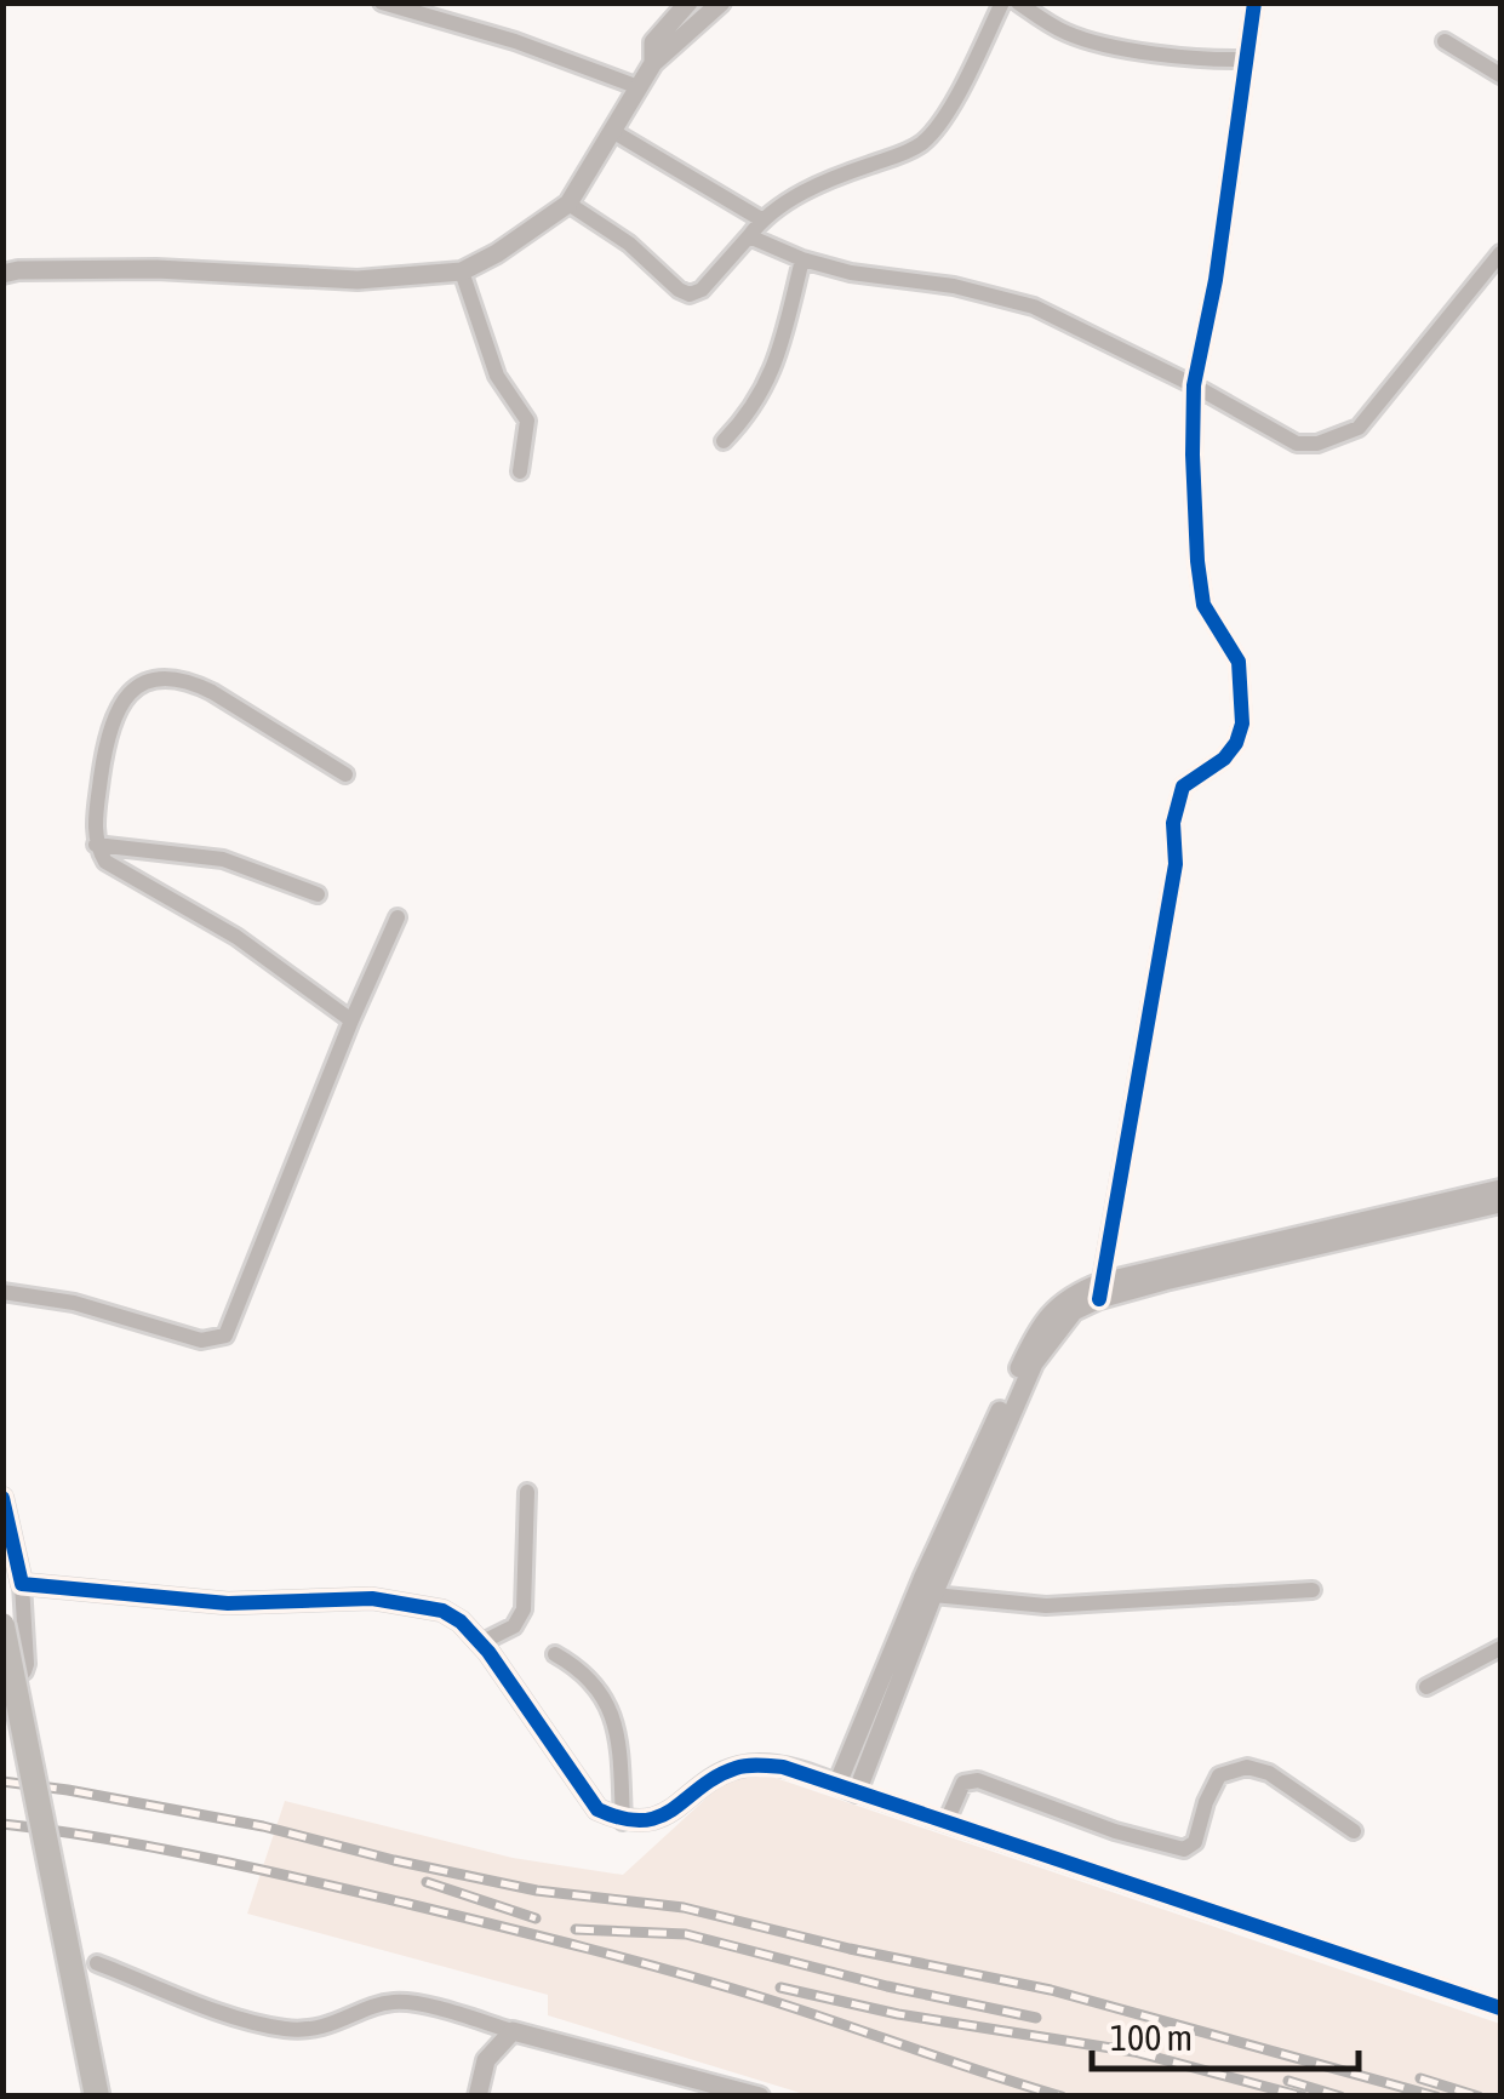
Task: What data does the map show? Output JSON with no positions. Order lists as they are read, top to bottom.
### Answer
{
  "scale_bar": "100 m"
}
